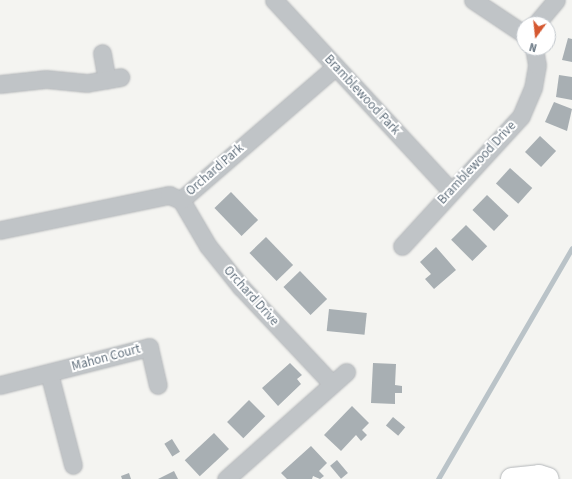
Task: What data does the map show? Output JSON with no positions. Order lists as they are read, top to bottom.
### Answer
{
  "streets": {
    "street": [
      "Bramblewood Park",
      "Bramblewood Drive",
      "Orchard Park",
      "Orchard Drive",
      "Mahon Court"
    ]
  },
  "crossings": [
    ["Bramblewood Park", "Bramblewood Drive"],
    ["Bramblewood Park", "Orchard Park"],
    ["Orchard Park", "Orchard Drive"]
  ],
  "north": "bottom"
}
